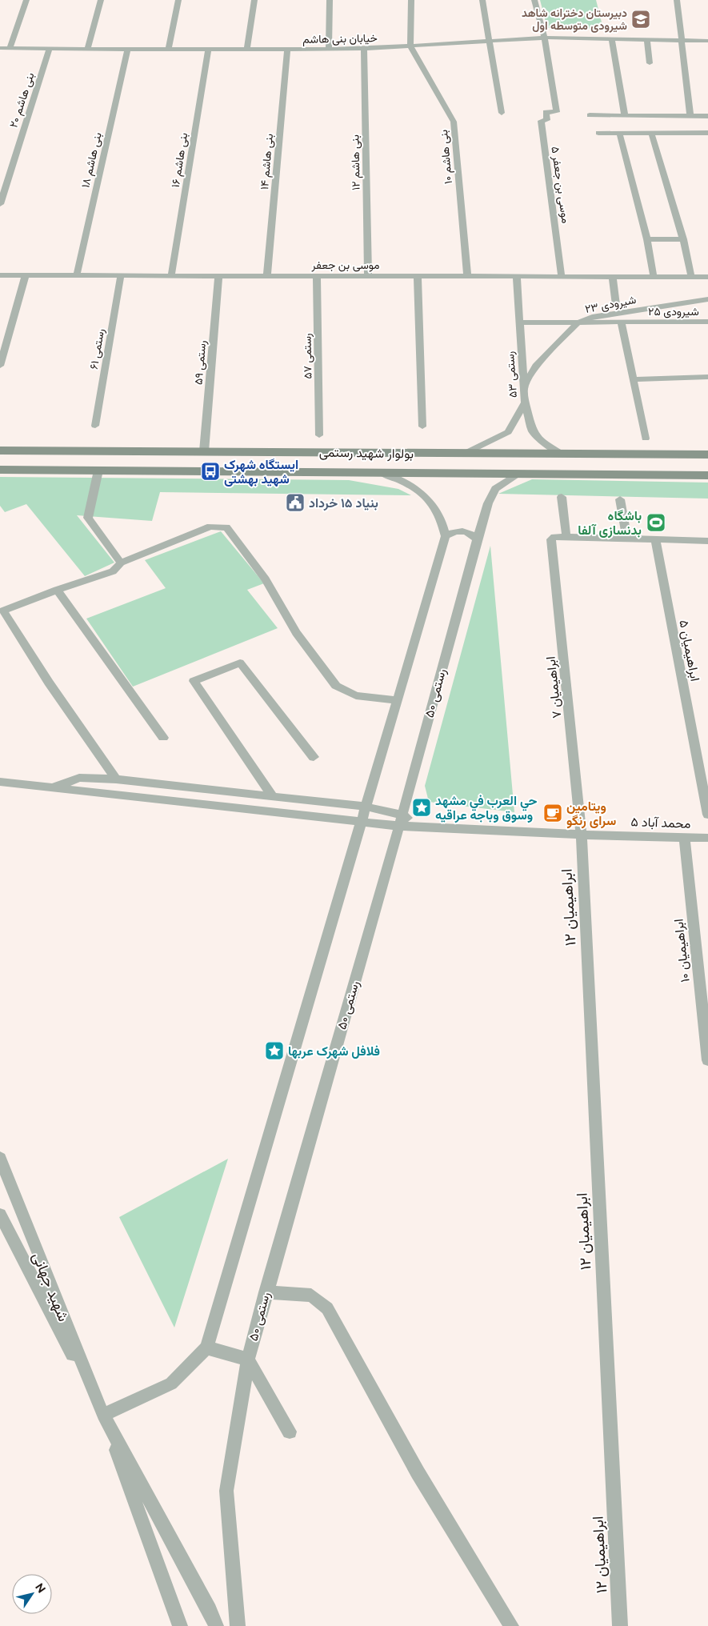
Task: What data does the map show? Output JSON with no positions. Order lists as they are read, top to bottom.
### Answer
{
  "streets": {
    "main road": ["بولوار شهید رستمی"],
    "street": [
      "خیابان بنی هاشم",
      "بنی هاشم ۲۰",
      "بنی هاشم ۱۰",
      "بنی هاشم ۱۸",
      "بنی هاشم ۱۶",
      "بنی هاشم ۱۴",
      "بنی هاشم ۱۲",
      "موسی بن جعفر ۵",
      "موسی بن جعفر",
      "شیرودی ۲۳",
      "شیرودی ۲۵",
      "رستمی ۶۱",
      "رستمی ۵۷",
      "رستمی ۵۹",
      "رستمی ۵۳",
      "ابراهیمیان ۵",
      "ابراهیمیان ۷",
      "رستمی ۵۰",
      "محمد آباد ۵",
      "ابراهیمیان ۱۲",
      "ابراهیمیان ۱۰",
      "شهید جهانی"
    ]
  },
  "crossings": [
    ["خیابان بنی هاشم", "بنی هاشم ۲۰"],
    ["خیابان بنی هاشم", "بنی هاشم ۱۰"],
    ["خیابان بنی هاشم", "بنی هاشم ۱۸"],
    ["خیابان بنی هاشم", "بنی هاشم ۱۶"],
    ["خیابان بنی هاشم", "بنی هاشم ۱۴"],
    ["خیابان بنی هاشم", "بنی هاشم ۱۲"],
    ["خیابان بنی هاشم", "موسی بن جعفر ۵"],
    ["بنی هاشم ۱۰", "موسی بن جعفر"],
    ["بنی هاشم ۱۸", "موسی بن جعفر"],
    ["بنی هاشم ۱۶", "موسی بن جعفر"],
    ["بنی هاشم ۱۴", "موسی بن جعفر"],
    ["بنی هاشم ۱۲", "موسی بن جعفر"],
    ["موسی بن جعفر ۵", "موسی بن جعفر"],
    ["موسی بن جعفر", "رستمی ۶۱"],
    ["موسی بن جعفر", "رستمی ۵۷"],
    ["موسی بن جعفر", "رستمی ۵۹"],
    ["موسی بن جعفر", "رستمی ۵۳"],
    ["شیرودی ۲۳", "شیرودی ۲۵"],
    ["شیرودی ۲۳", "رستمی ۵۳"],
    ["شیرودی ۲۵", "رستمی ۵۳"],
    ["رستمی ۵۹", "بولوار شهید رستمی"],
    ["رستمی ۵۳", "بولوار شهید رستمی"],
    ["بولوار شهید رستمی", "رستمی ۵۰"],
    ["ابراهیمیان ۷", "محمد آباد ۵"],
    ["ابراهیمیان ۷", "ابراهیمیان ۱۲"],
    ["رستمی ۵۰", "محمد آباد ۵"],
    ["محمد آباد ۵", "ابراهیمیان ۱۲"],
    ["محمد آباد ۵", "ابراهیمیان ۱۰"]
  ],
  "places": {
    "school or university": ["دبیرستان دخترانه شاهد شیرودی متوسطه اول"],
    "bus stop": ["ایستگاه شهرک شهید بهشتی"],
    "public building": ["بنیاد ۱۵ خرداد"],
    "sports": ["باشگاه بدنسازی آلفا"],
    "place": ["حي العرب في مشهد وسوق وباجه عراقيه", "فلافل شهرک عربها"],
    "cafe": ["ویتامین سرای رنگو"]
  },
  "north": "top right"
}
